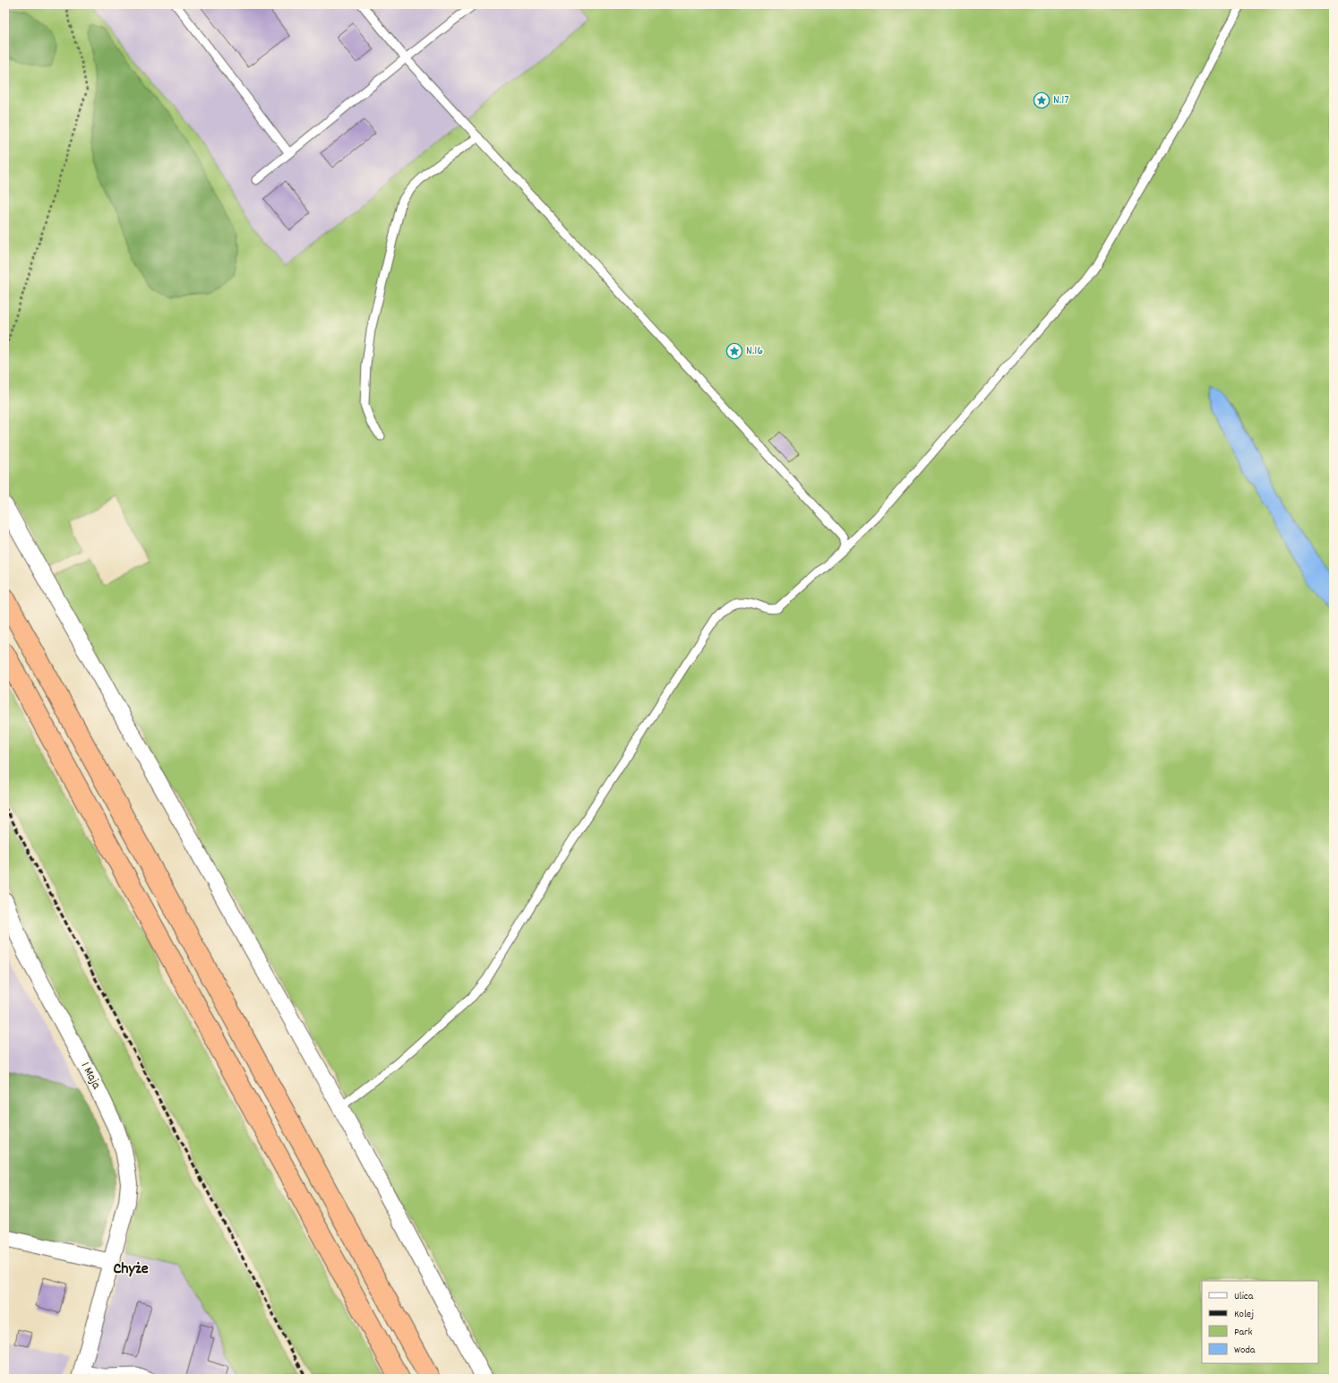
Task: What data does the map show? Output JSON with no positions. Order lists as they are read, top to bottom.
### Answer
{
  "streets": {
    "street": ["1 Maja"]
  },
  "districts": ["Chyże"],
  "places": {
    "place": ["N.17", "N.16"]
  },
  "legend": [
    "Ulica",
    "Kolej",
    "Park",
    "Woda"
  ]
}
